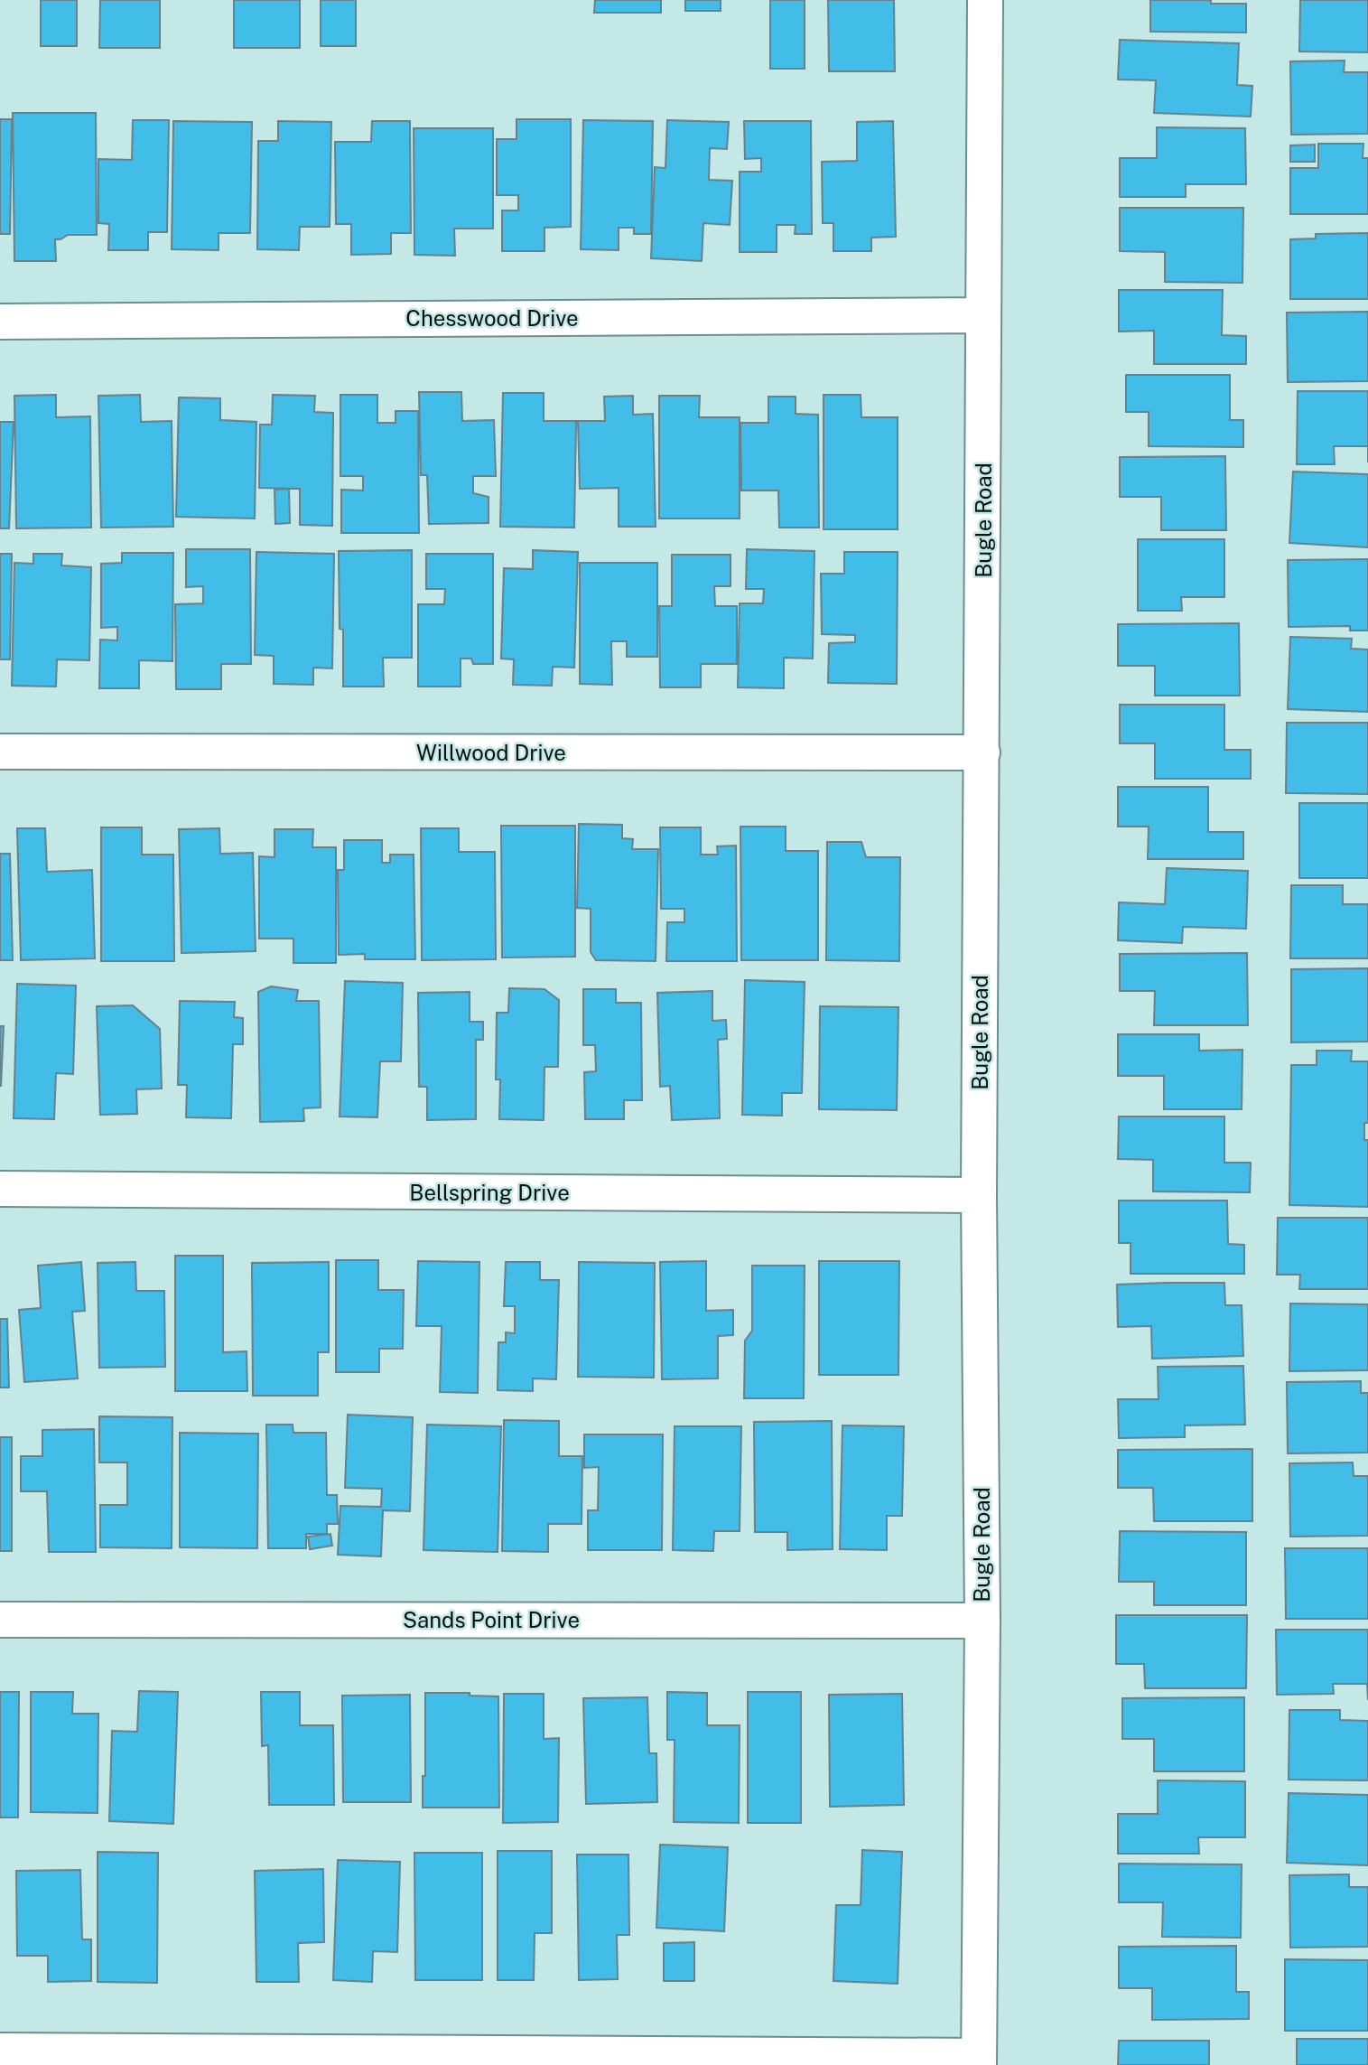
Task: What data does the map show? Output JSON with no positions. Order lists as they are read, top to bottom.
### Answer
{
  "streets": {
    "street": [
      "Chesswood Drive",
      "Bugle Road",
      "Willwood Drive",
      "Bellspring Drive",
      "Sands Point Drive"
    ]
  },
  "crossings": [
    ["Chesswood Drive", "Bugle Road"],
    ["Bugle Road", "Willwood Drive"],
    ["Bugle Road", "Bellspring Drive"],
    ["Bugle Road", "Sands Point Drive"]
  ]
}
